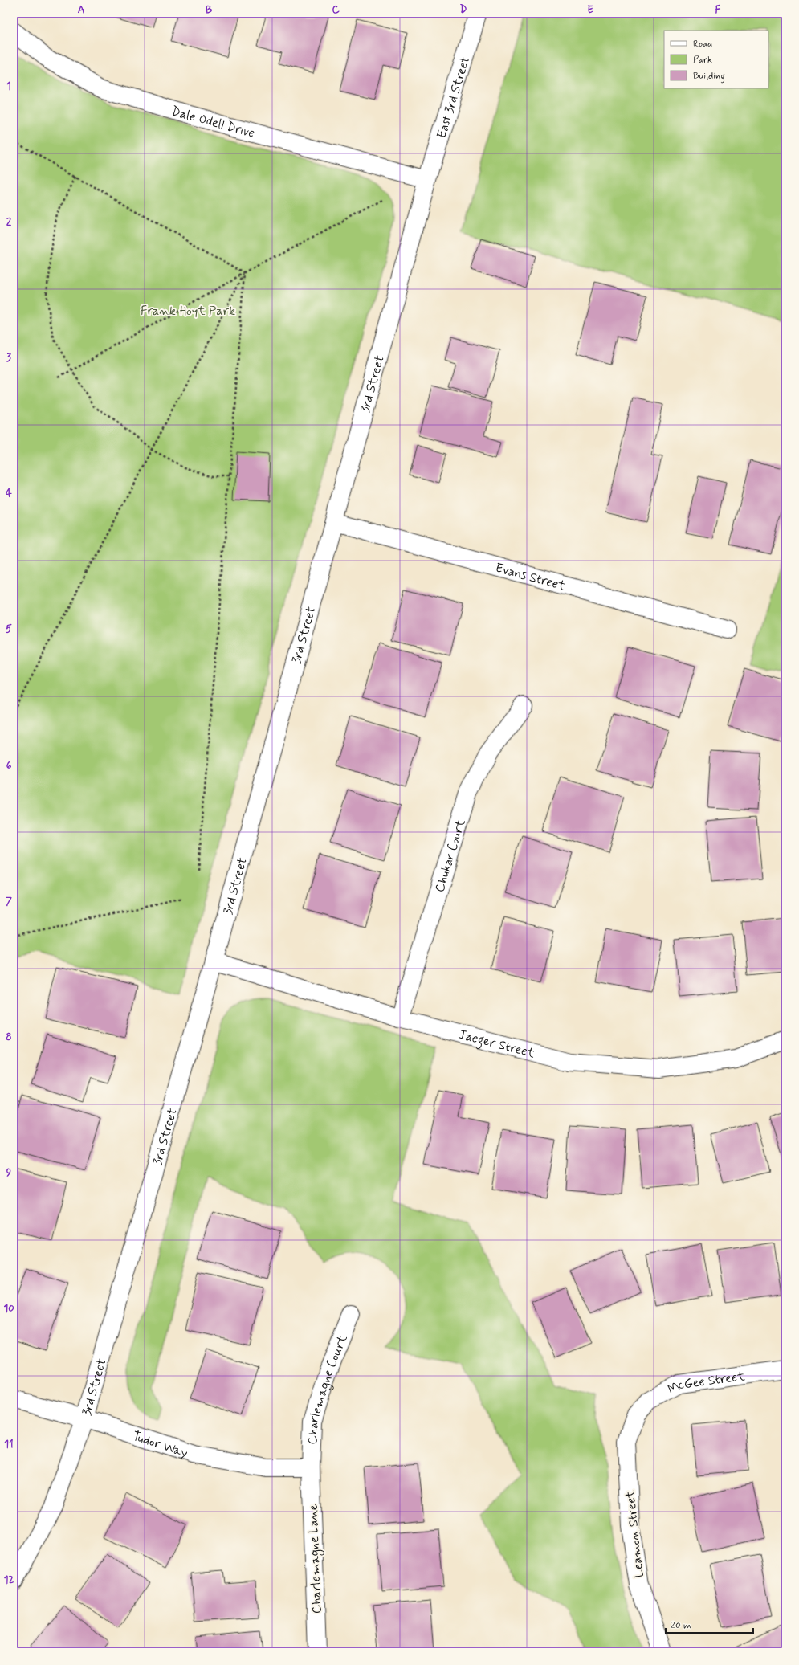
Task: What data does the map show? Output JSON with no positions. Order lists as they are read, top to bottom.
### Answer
{
  "streets": {
    "street": [
      "East 3rd Street",
      "Dale Odell Drive",
      "3rd Street",
      "Evans Street",
      "Chukar Court",
      "Jaeger Street",
      "McGee Street",
      "Charlemagne Court",
      "Tudor Way",
      "Leamon Street",
      "Charlemagne Lane"
    ]
  },
  "crossings": [
    ["East 3rd Street", "Dale Odell Drive"],
    ["East 3rd Street", "3rd Street"],
    ["Dale Odell Drive", "3rd Street"],
    ["3rd Street", "Evans Street"],
    ["3rd Street", "Jaeger Street"],
    ["3rd Street", "Tudor Way"],
    ["Chukar Court", "Jaeger Street"],
    ["McGee Street", "Leamon Street"],
    ["Charlemagne Court", "Tudor Way"],
    ["Charlemagne Court", "Charlemagne Lane"],
    ["Tudor Way", "Charlemagne Lane"]
  ],
  "parks": ["Frank Hoyt Park"],
  "legend": ["Road", "Park", "Building"],
  "scale_bar": "20 m",
  "grid": {
    "columns": [
      "A",
      "B",
      "C",
      "D",
      "E",
      "F"
    ],
    "rows": [
      "1",
      "2",
      "3",
      "4",
      "5",
      "6",
      "7",
      "8",
      "9",
      "10",
      "11",
      "12"
    ]
  }
}
